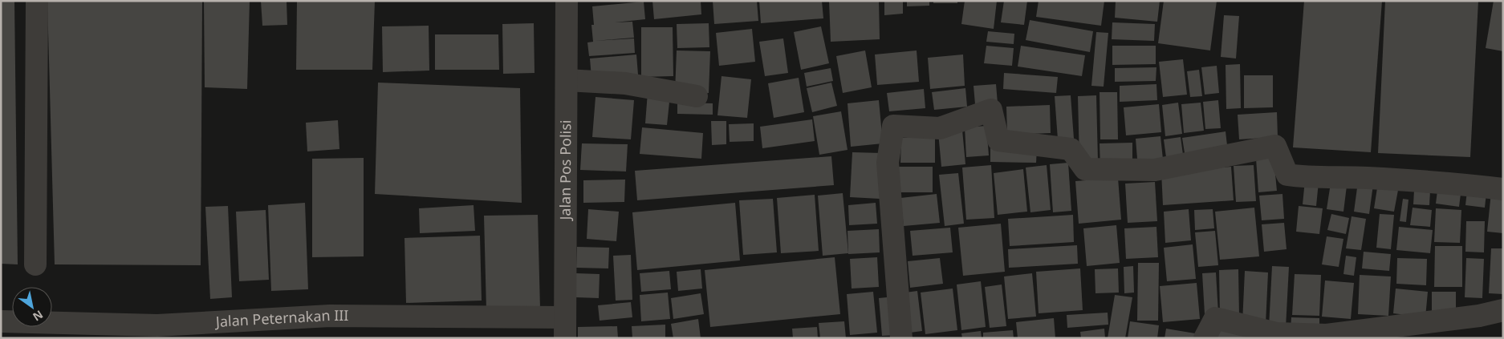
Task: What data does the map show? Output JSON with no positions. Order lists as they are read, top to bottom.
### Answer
{
  "streets": {
    "street": ["Jalan Pos Polisi", "Jalan Peternakan III"]
  },
  "crossings": [
    ["Jalan Pos Polisi", "Jalan Peternakan III"]
  ],
  "north": "bottom right"
}
